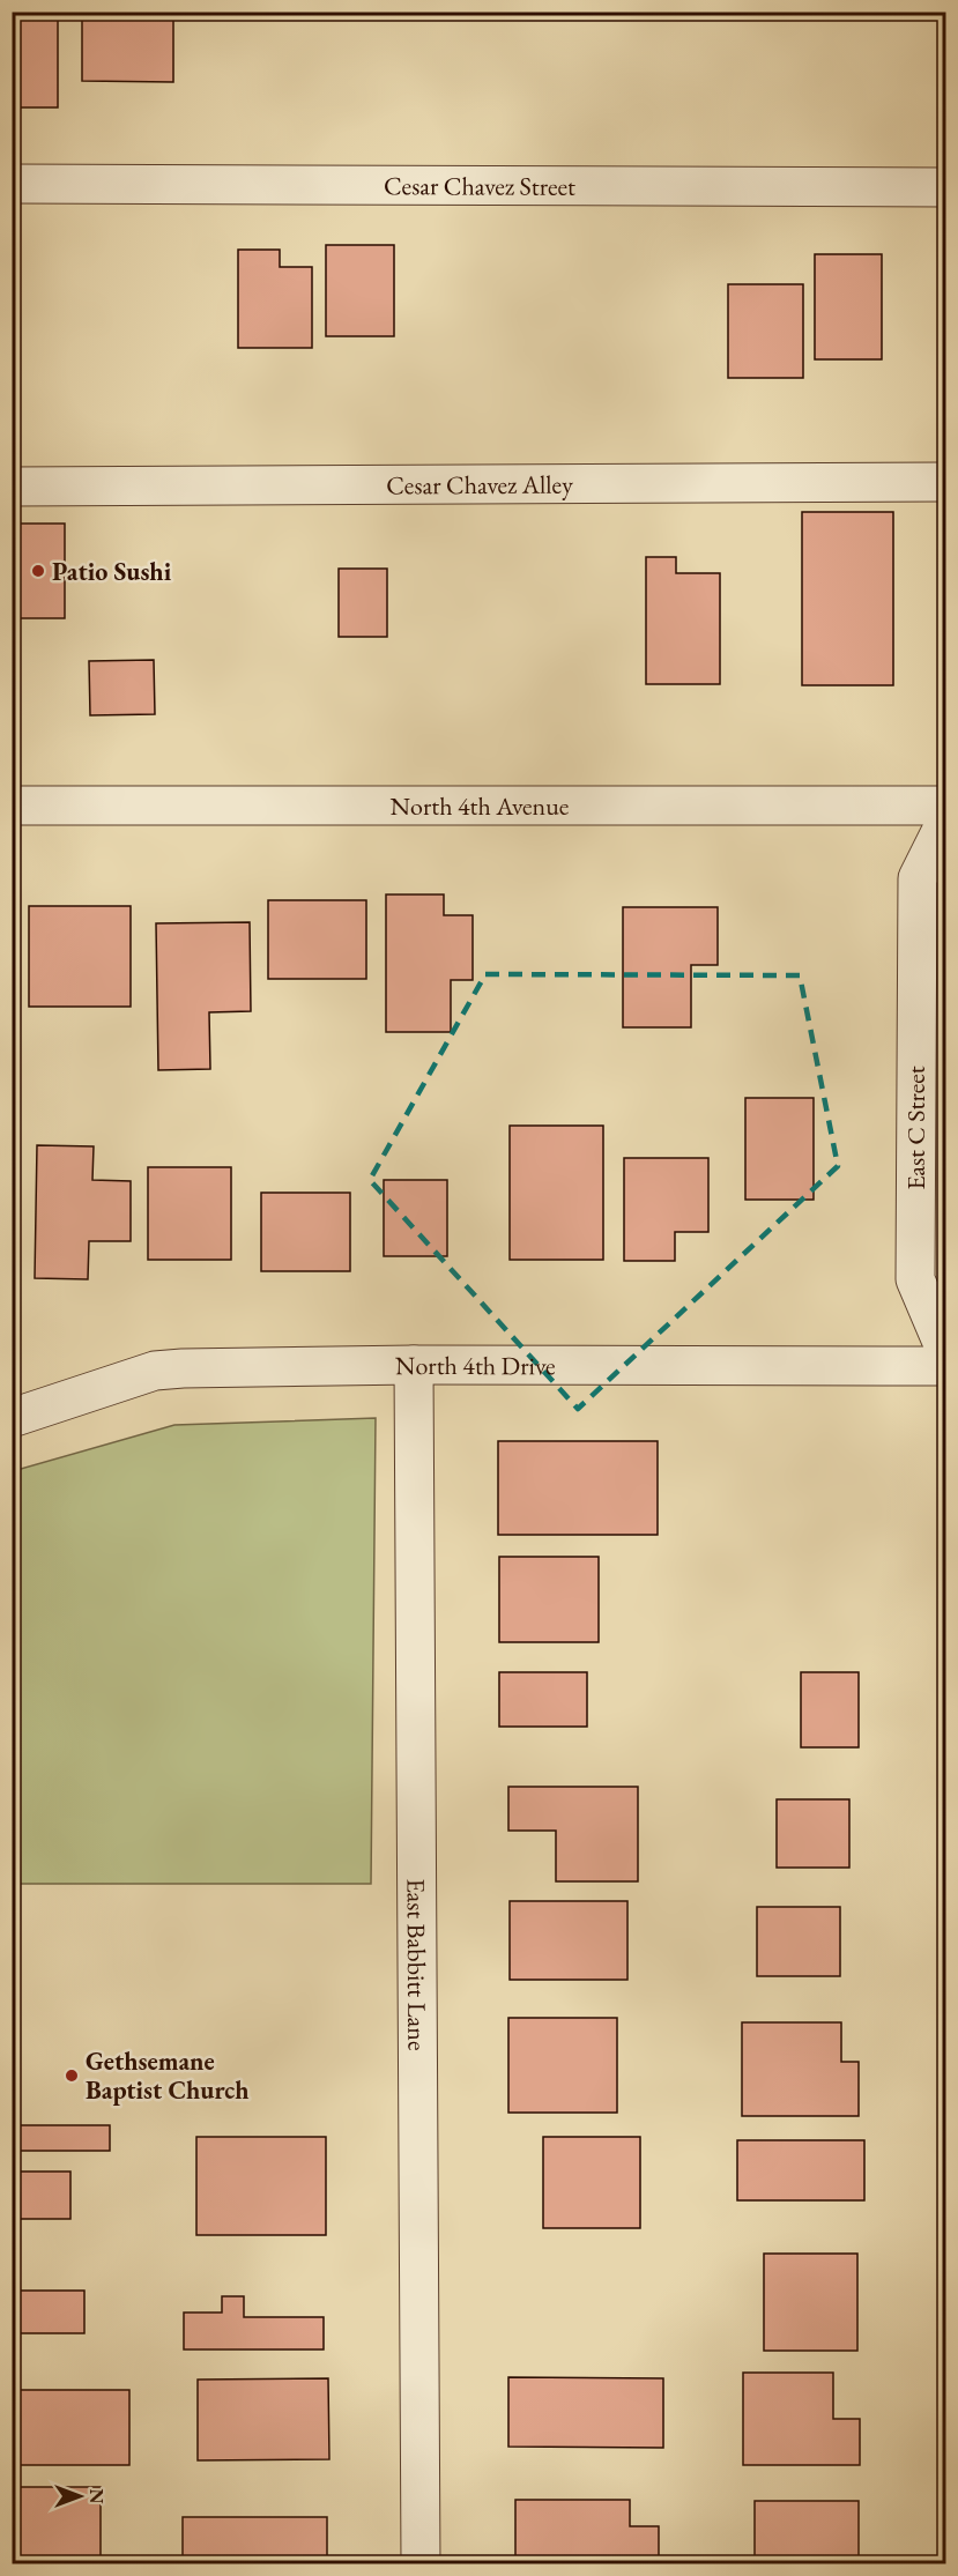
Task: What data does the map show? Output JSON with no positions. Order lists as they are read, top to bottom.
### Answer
{
  "streets": {
    "street": [
      "Cesar Chavez Street",
      "Cesar Chavez Alley",
      "North 4th Avenue",
      "East C Street",
      "North 4th Drive",
      "East Babbitt Lane"
    ]
  },
  "crossings": [
    ["North 4th Drive", "East Babbitt Lane"]
  ],
  "places": ["Patio Sushi", "Gethsemane Baptist Church"],
  "north": "right"
}
